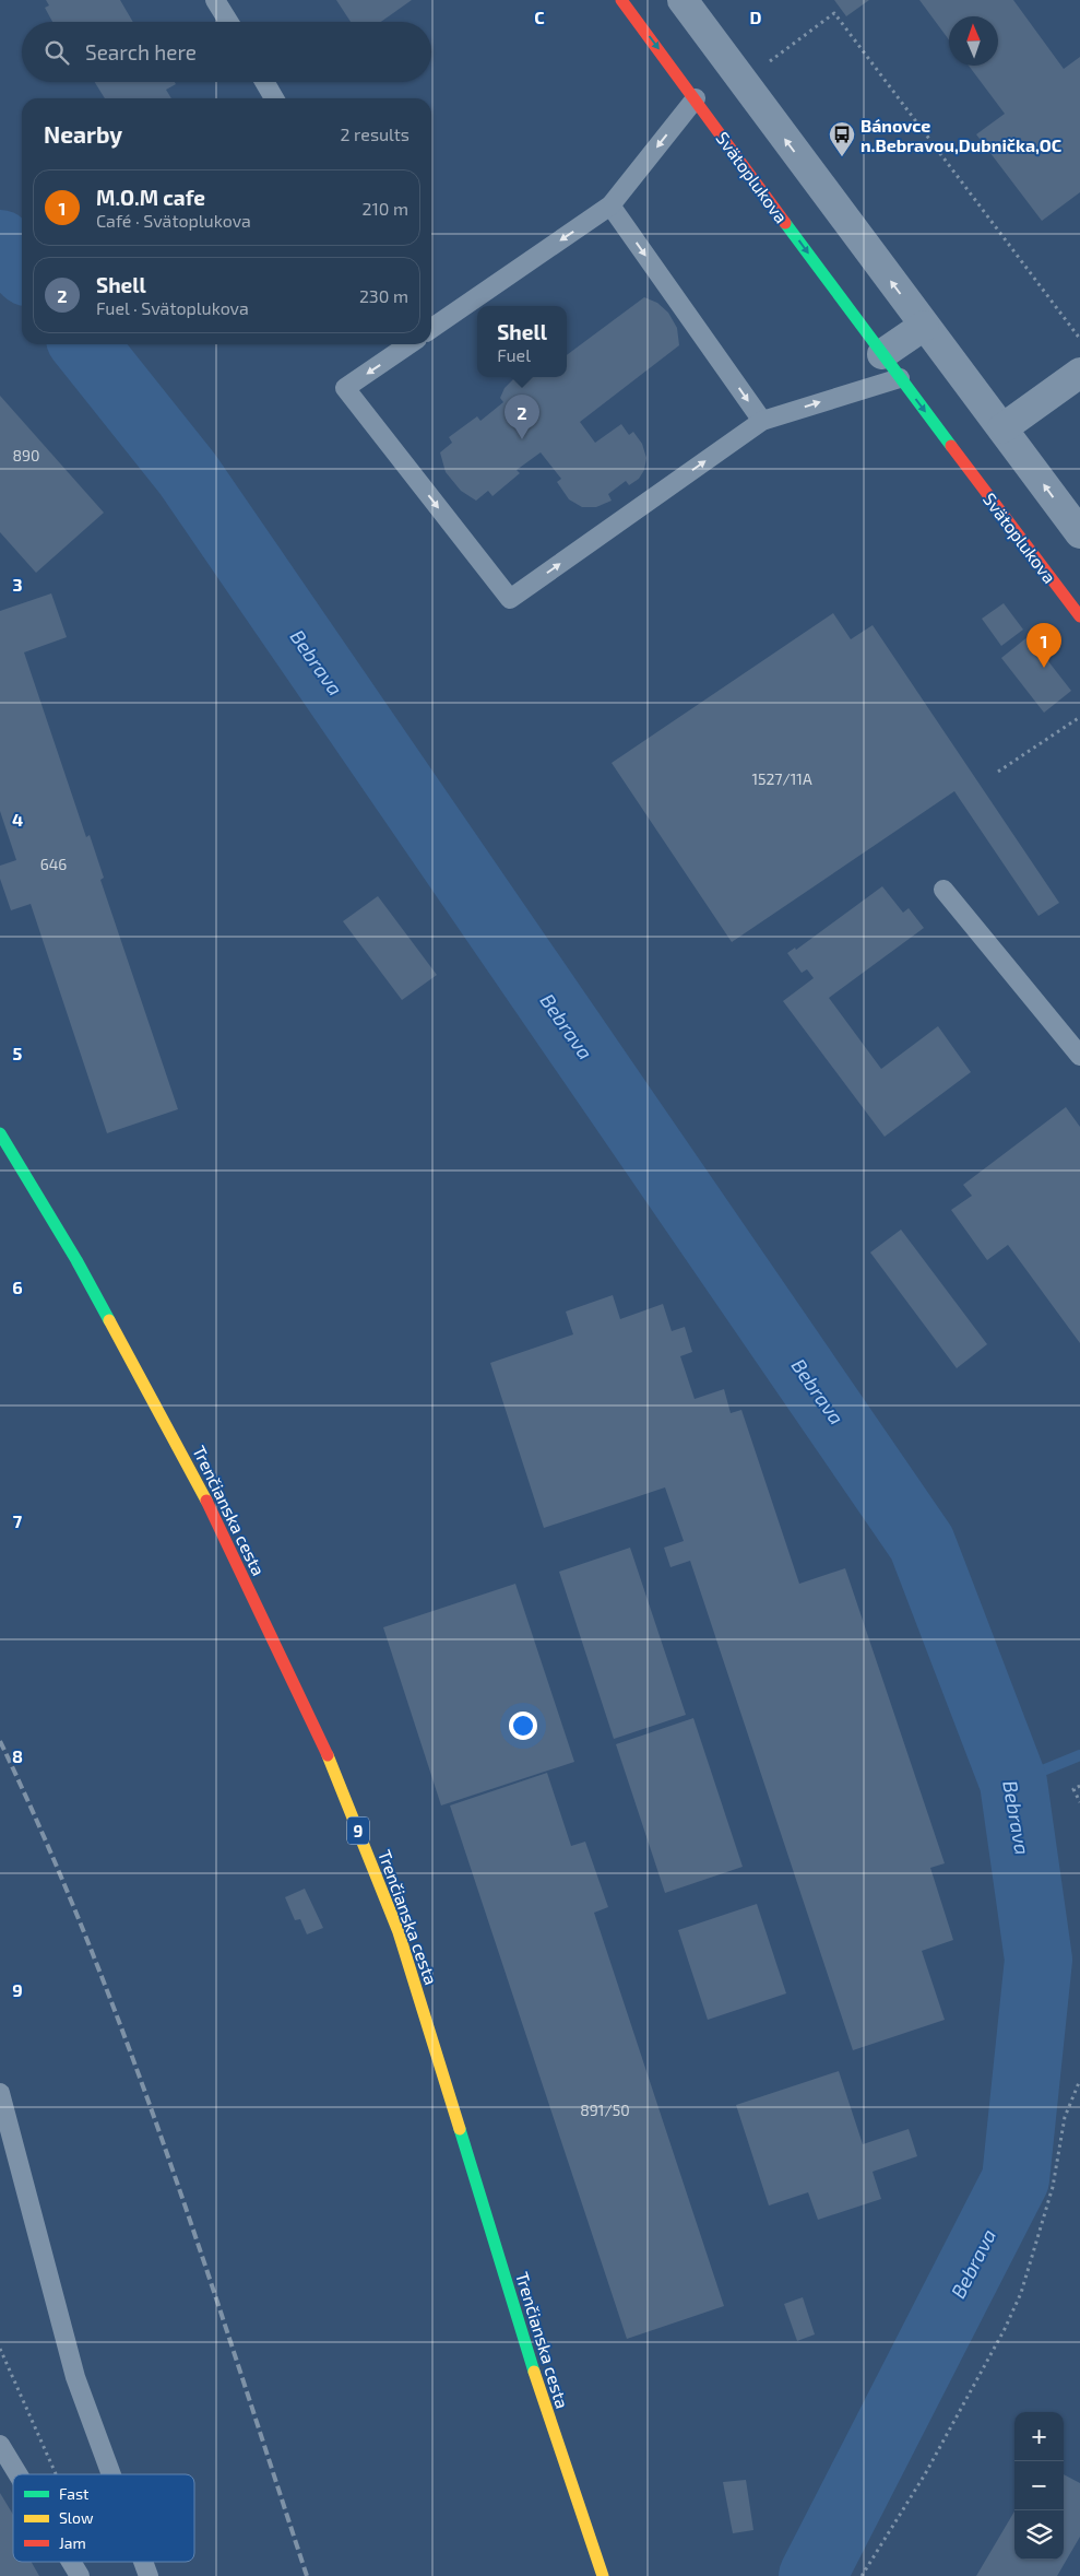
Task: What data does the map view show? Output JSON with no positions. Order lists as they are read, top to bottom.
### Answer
{
  "streets": {
    "main road": ["Svätoplukova", "Trenčianska cesta", "9"]
  },
  "one_way": ["Svätoplukova"],
  "water": ["Bebrava"],
  "places": {
    "bus stop": ["Bánovce n.Bebravou,Dubnička,OC"]
  },
  "house_numbers": [
    "890",
    "1527/11A",
    "646",
    "891/50"
  ],
  "legend": ["Fast", "Slow", "Jam"],
  "north": "top",
  "page": {
    "search": "Search here",
    "heading": ["Nearby", "2 results"],
    "list": [
      {
        "mark": "1",
        "name": "M.O.M cafe",
        "note": "Café · Svätoplukova",
        "value": "210 m"
      },
      {
        "mark": "2",
        "name": "Shell",
        "note": "Fuel · Svätoplukova",
        "value": "230 m"
      }
    ],
    "popup": ["Shell", "Fuel"],
    "pins": ["2", "1"],
    "map_buttons": ["+", "−"]
  },
  "grid": {
    "columns": ["C", "D"],
    "rows": [
      "3",
      "4",
      "5",
      "6",
      "7",
      "8",
      "9"
    ]
  }
}
